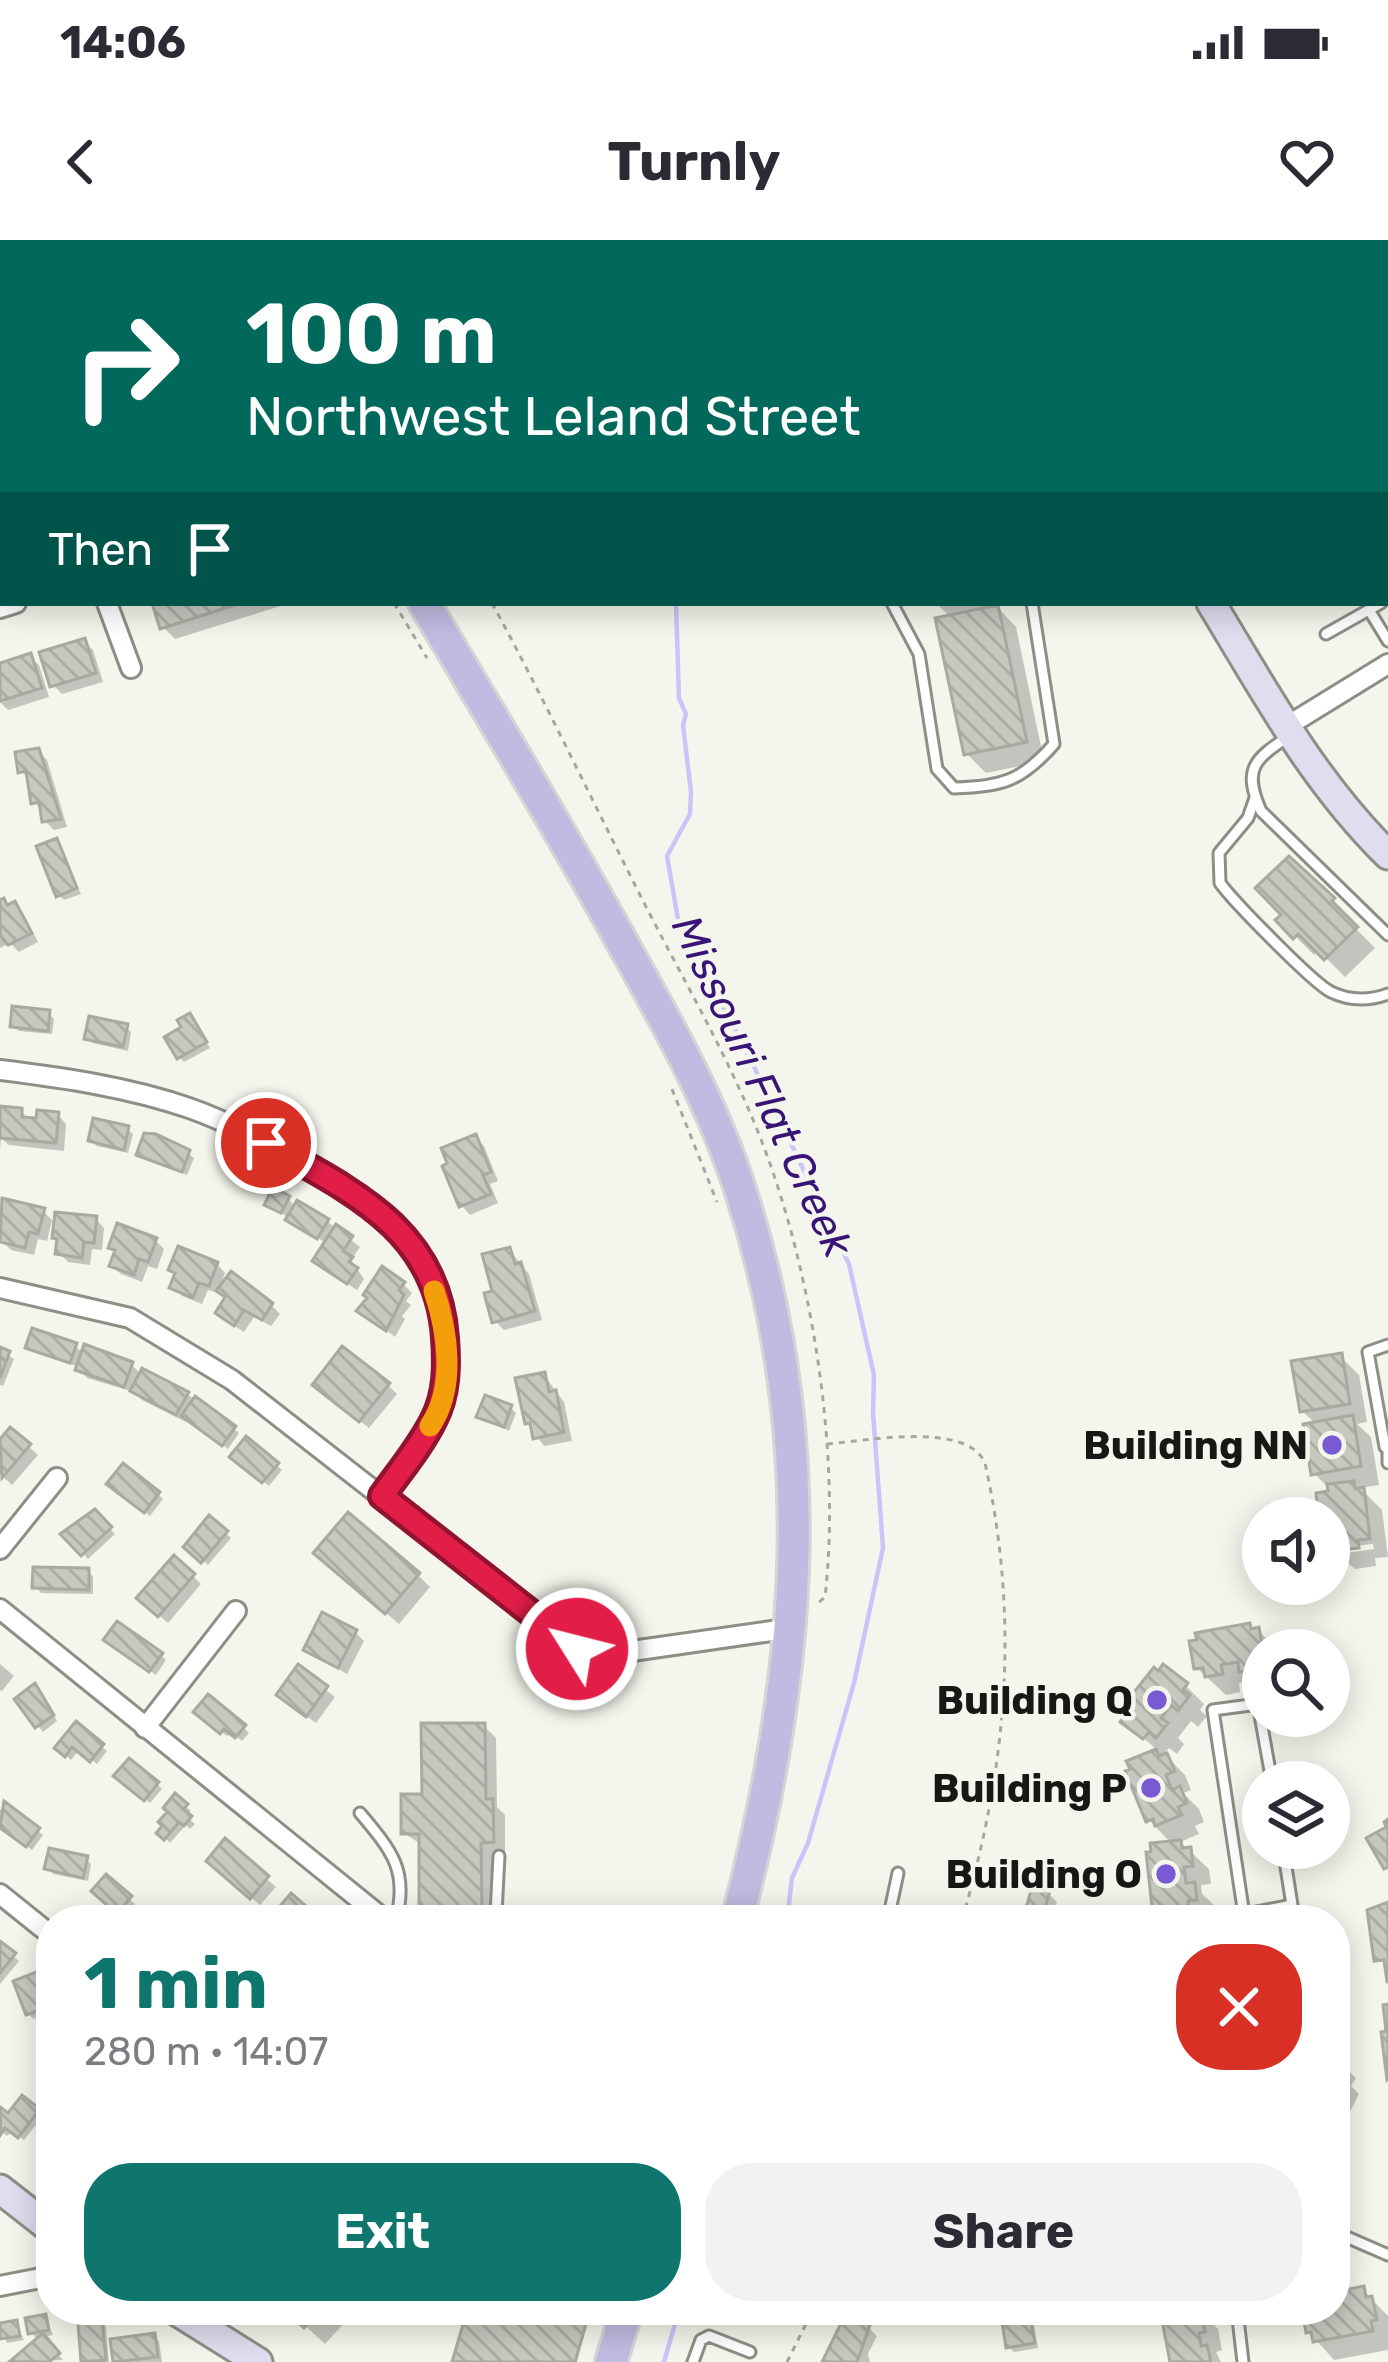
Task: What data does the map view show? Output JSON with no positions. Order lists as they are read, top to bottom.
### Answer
{
  "water": ["Missouri Flat Creek"],
  "places": [
    "Building NN",
    "Building Q",
    "Building P",
    "Building O"
  ],
  "page": {
    "status": "14:06",
    "header": "Turnly",
    "turn": ["100 m", "Northwest Leland Street"],
    "then": "Then",
    "heading": ["1 min", "280 m · 14:07"],
    "buttons": ["Exit", "Share"]
  }
}
